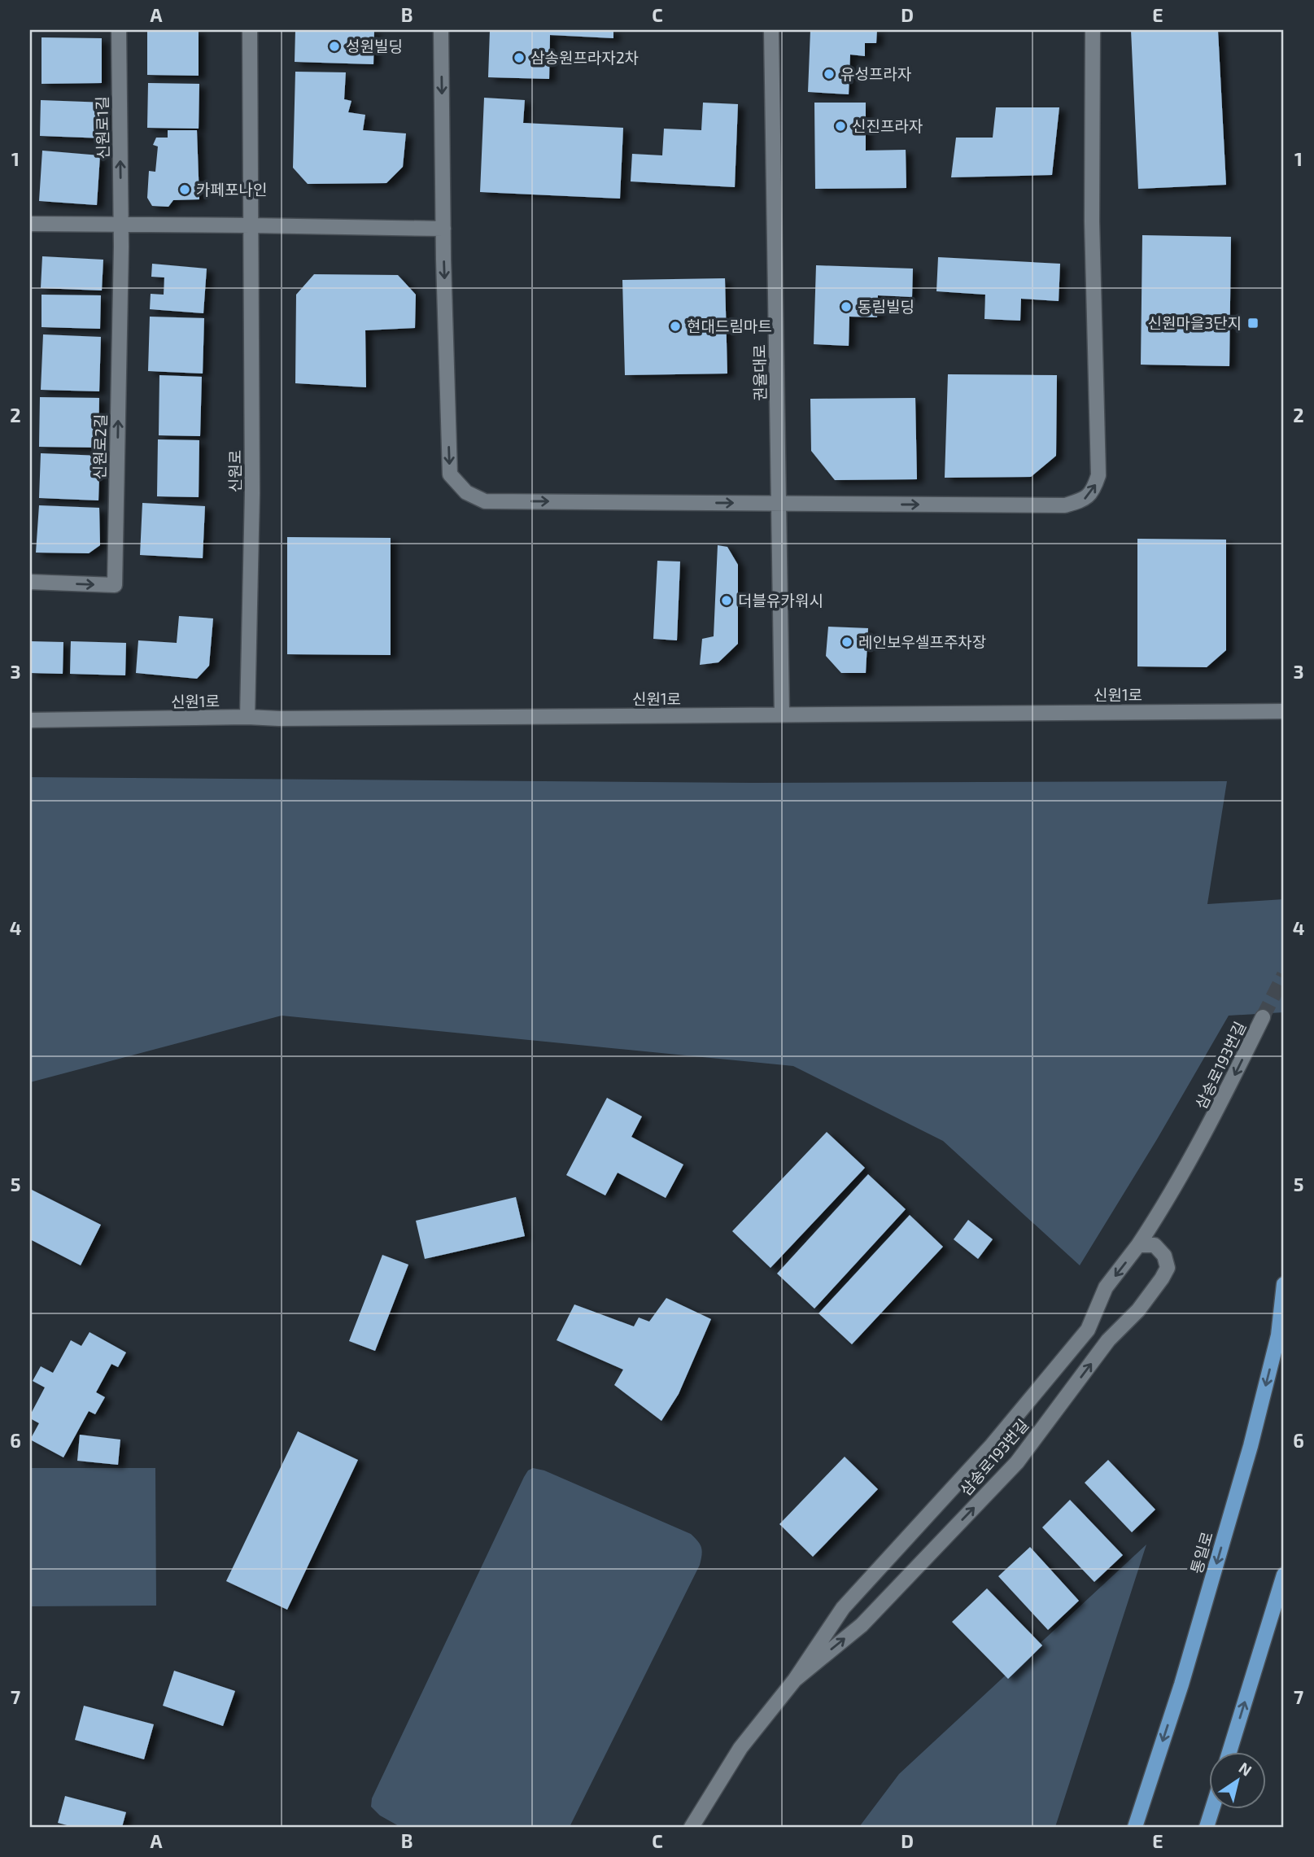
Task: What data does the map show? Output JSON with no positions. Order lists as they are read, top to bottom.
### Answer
{
  "streets": {
    "main road": ["통일로"],
    "street": [
      "신원로1길",
      "권율대로",
      "신원로2길",
      "신원로",
      "신원1로",
      "삼송로193번길"
    ]
  },
  "crossings": [
    ["신원로1길", "신원로2길"],
    ["권율대로", "신원1로"],
    ["신원로", "신원1로"]
  ],
  "one_way": ["신원로1길", "신원로2길"],
  "places": {
    "other": [
      "성원빌딩",
      "삼송원프라자2차",
      "유성프라자",
      "신진프라자",
      "카페포나인",
      "동림빌딩",
      "현대드림마트",
      "더블유카워시",
      "레인보우셀프주차장"
    ],
    "transit": ["신원마을3단지"]
  },
  "north": "top right",
  "grid": {
    "columns": [
      "A",
      "B",
      "C",
      "D",
      "E"
    ],
    "rows": [
      "1",
      "2",
      "3",
      "4",
      "5",
      "6",
      "7"
    ]
  }
}
